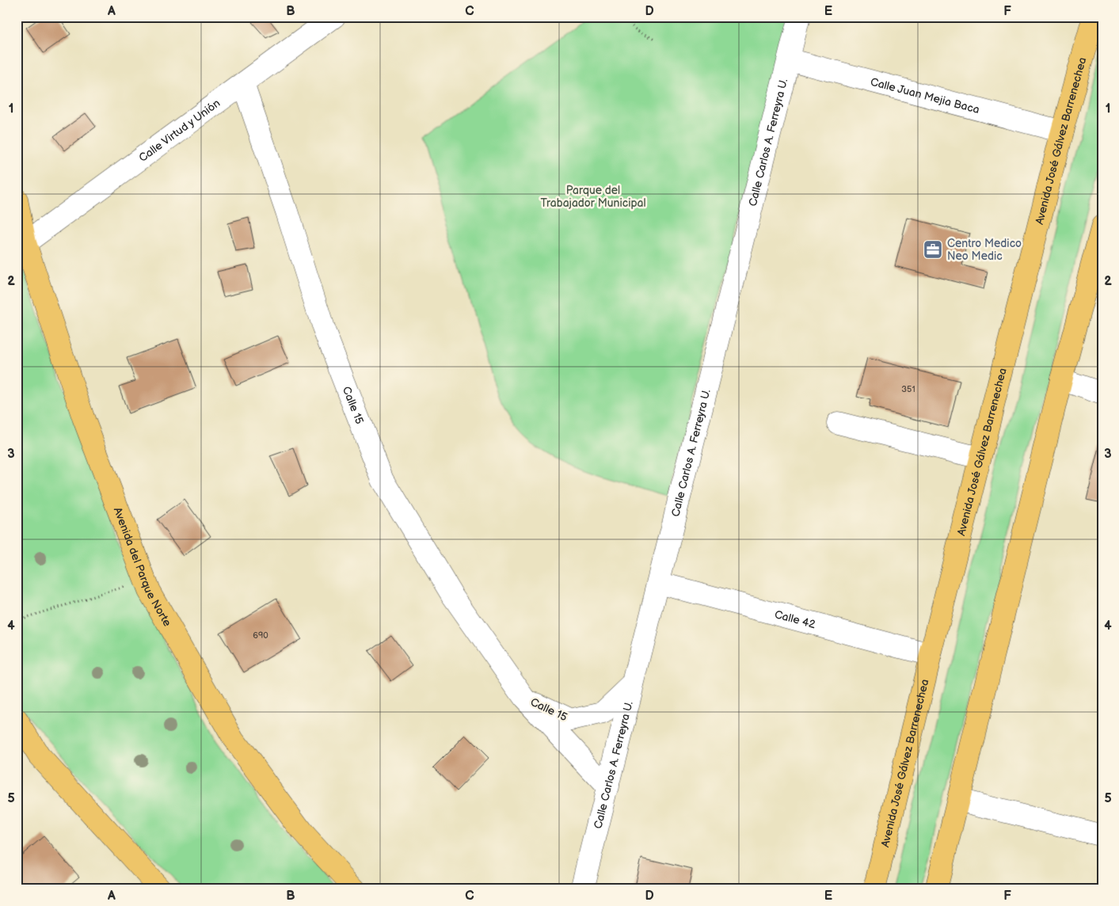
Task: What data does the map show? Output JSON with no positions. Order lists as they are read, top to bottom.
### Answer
{
  "streets": {
    "main road": ["Avenida José Gálvez Barrenechea", "Avenida del Parque Norte"],
    "street": [
      "Calle Juan Mejia Baca",
      "Calle Virtud y Unión",
      "Calle Carlos A. Ferreyra U.",
      "Calle 15",
      "Calle 42"
    ]
  },
  "crossings": [
    ["Calle Juan Mejia Baca", "Calle Carlos A. Ferreyra U."],
    ["Calle Juan Mejia Baca", "Avenida José Gálvez Barrenechea"],
    ["Calle Virtud y Unión", "Calle 15"],
    ["Calle Virtud y Unión", "Avenida del Parque Norte"],
    ["Calle Carlos A. Ferreyra U.", "Calle 15"],
    ["Calle Carlos A. Ferreyra U.", "Calle 42"],
    ["Avenida José Gálvez Barrenechea", "Calle 42"]
  ],
  "parks": ["Parque del Trabajador Municipal"],
  "places": {
    "office": ["Centro Medico Neo Medic"]
  },
  "house_numbers": ["351", "690"],
  "grid": {
    "columns": [
      "A",
      "B",
      "C",
      "D",
      "E",
      "F"
    ],
    "rows": [
      "1",
      "2",
      "3",
      "4",
      "5"
    ]
  }
}
